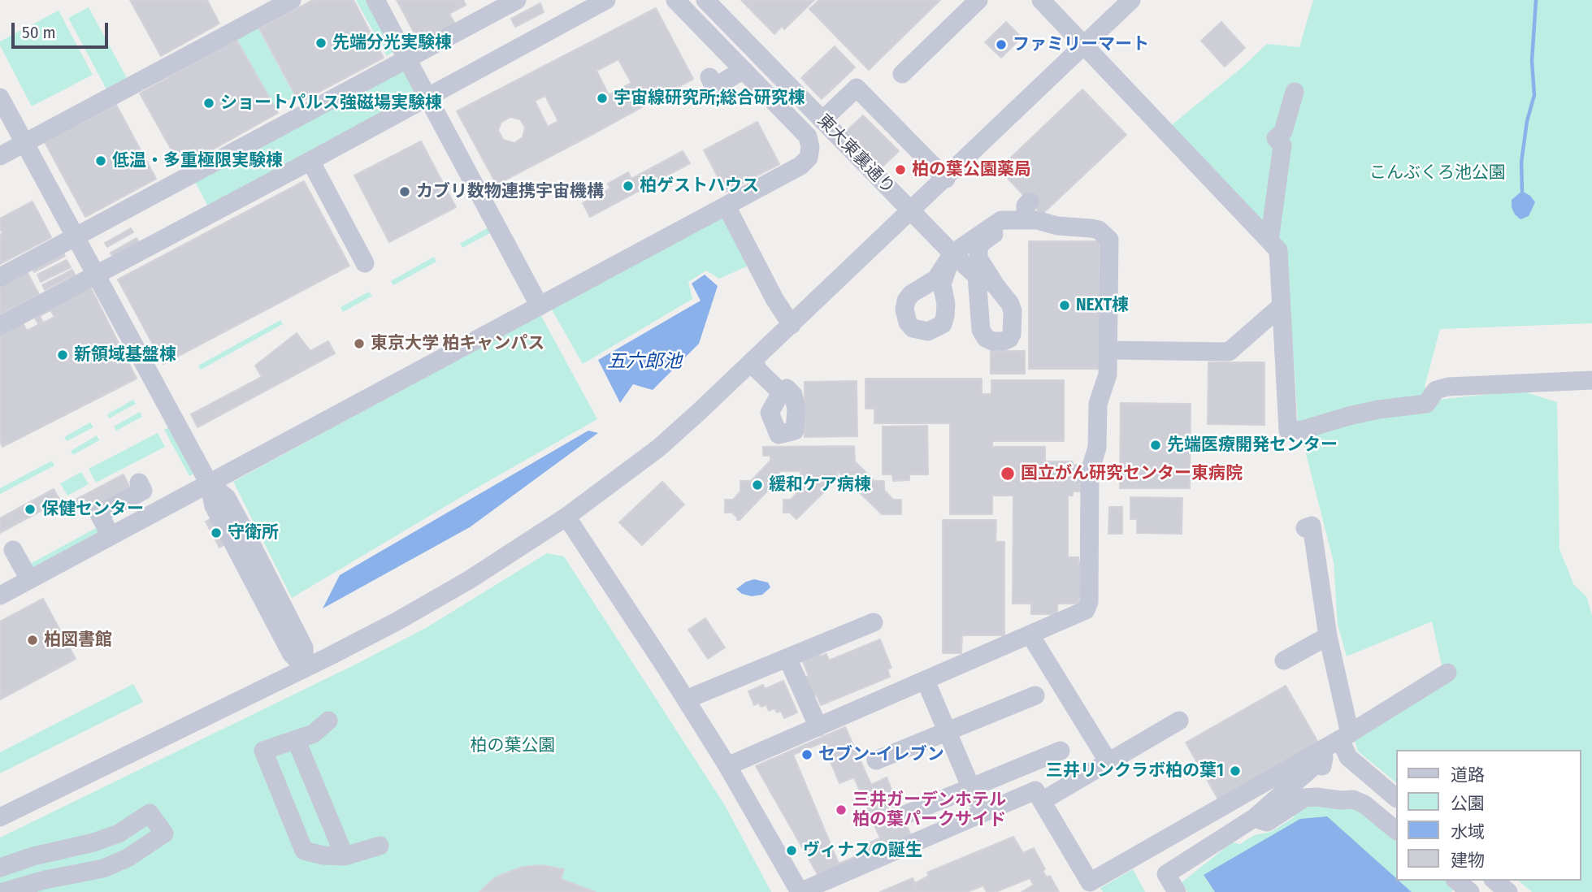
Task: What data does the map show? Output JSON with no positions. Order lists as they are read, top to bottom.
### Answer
{
  "streets": {
    "street": ["東大東裏通り"]
  },
  "water": ["五六郎池"],
  "parks": ["こんぶくろ池公園", "柏の葉公園"],
  "places": [
    "先端分光実験棟",
    "ファミリーマート",
    "宇宙線研究所;総合研究棟",
    "ショートパルス強磁場実験棟",
    "低温・多重極限実験棟",
    "柏の葉公園薬局",
    "柏ゲストハウス",
    "カブリ数物連携宇宙機構",
    "NEXT棟",
    "東京大学 柏キャンパス",
    "新領域基盤棟",
    "先端医療開発センター",
    "国立がん研究センター東病院",
    "緩和ケア病棟",
    "保健センター",
    "守衛所",
    "柏図書館",
    "セブン-イレブン",
    "三井リンクラボ柏の葉1",
    "三井ガーデンホテル 柏の葉パークサイド",
    "ヴィナスの誕生"
  ],
  "legend": [
    "道路",
    "公園",
    "水域",
    "建物"
  ],
  "scale_bar": "50 m"
}
